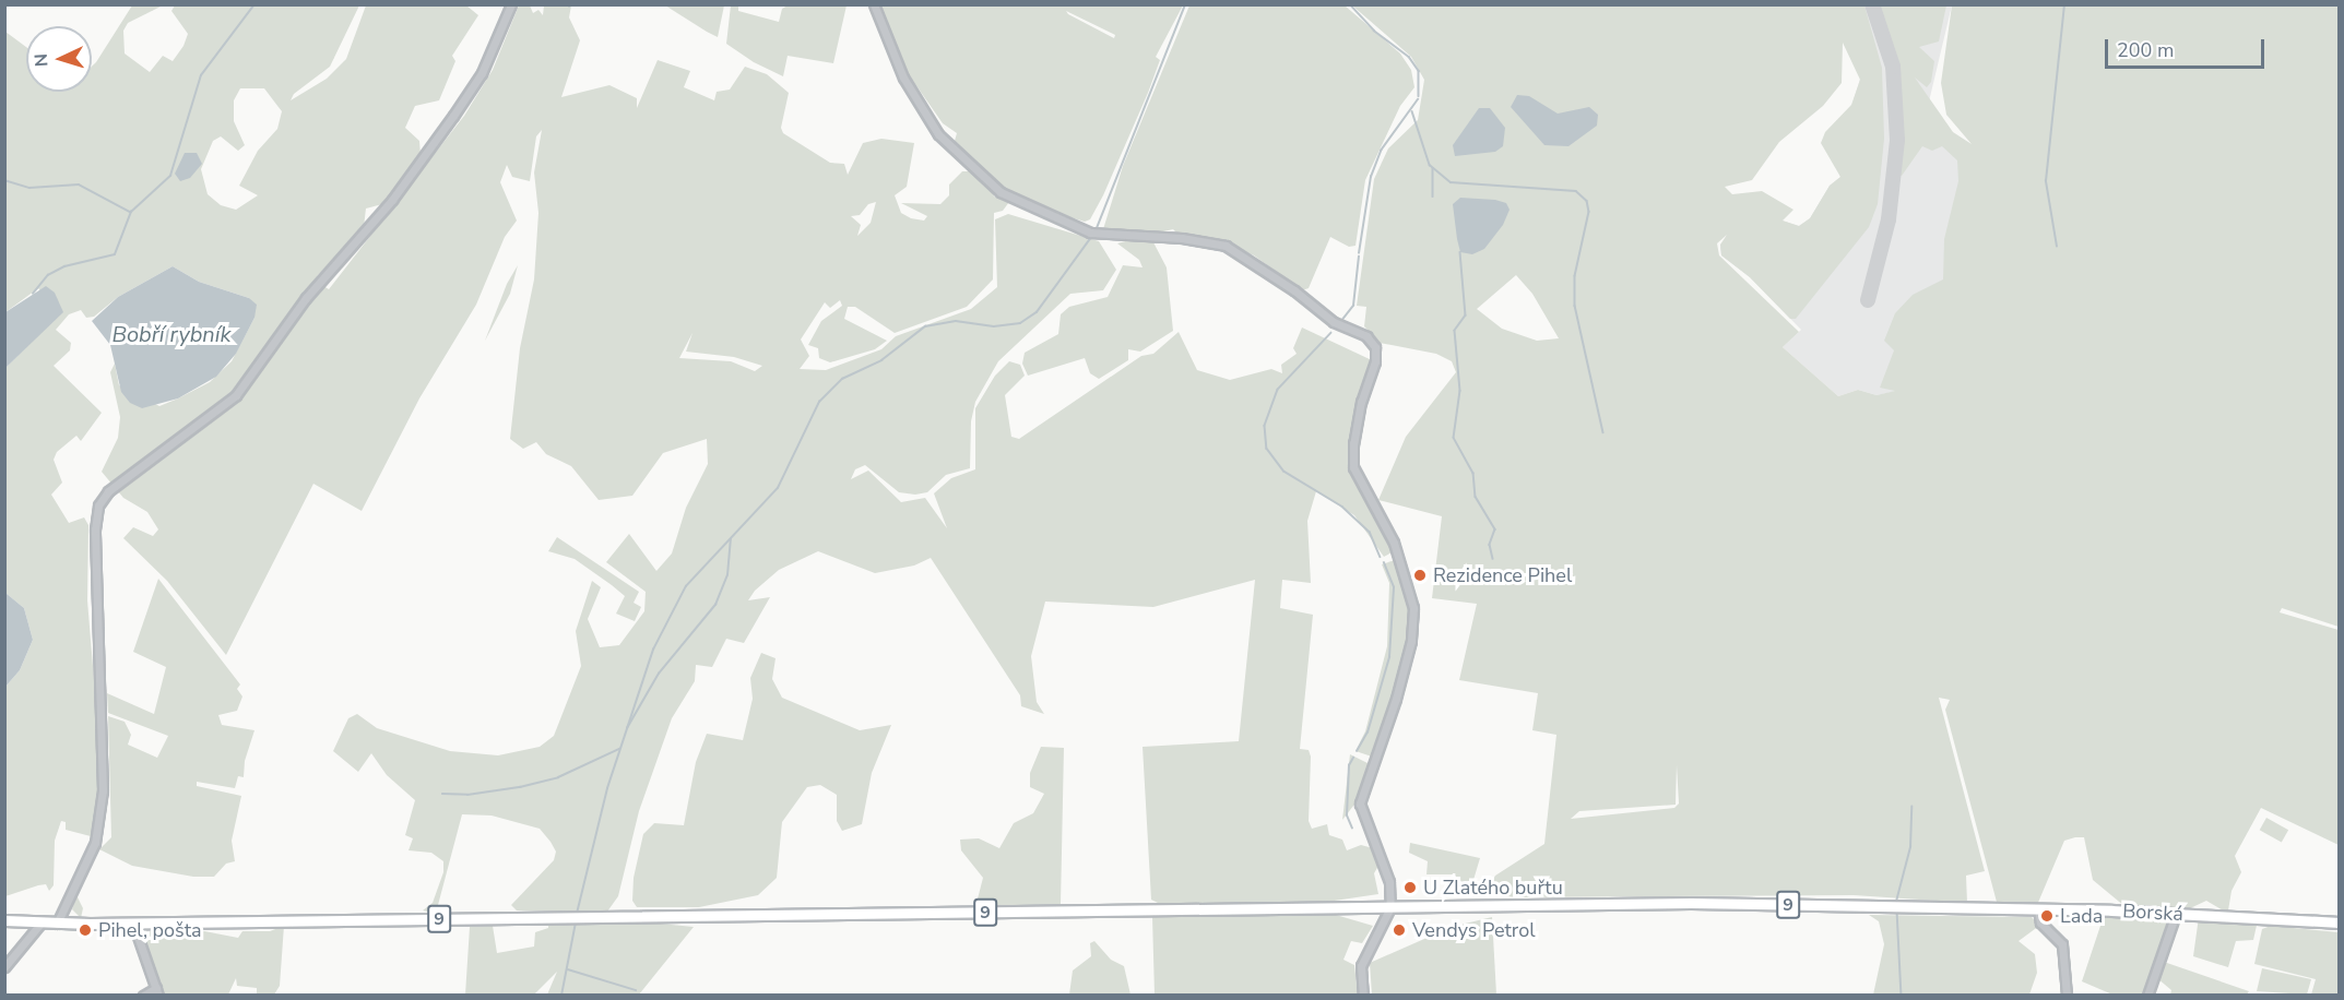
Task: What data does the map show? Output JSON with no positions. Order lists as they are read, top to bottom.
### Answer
{
  "streets": {
    "main road": ["9", "Borská"]
  },
  "crossings": [
    ["9", "Borská"]
  ],
  "water": ["Bobří rybník"],
  "places": [
    "Rezidence Pihel",
    "U Zlatého buřtu",
    "Lada",
    "Pihel, pošta",
    "Vendys Petrol"
  ],
  "scale_bar": "200 m",
  "north": "left"
}
